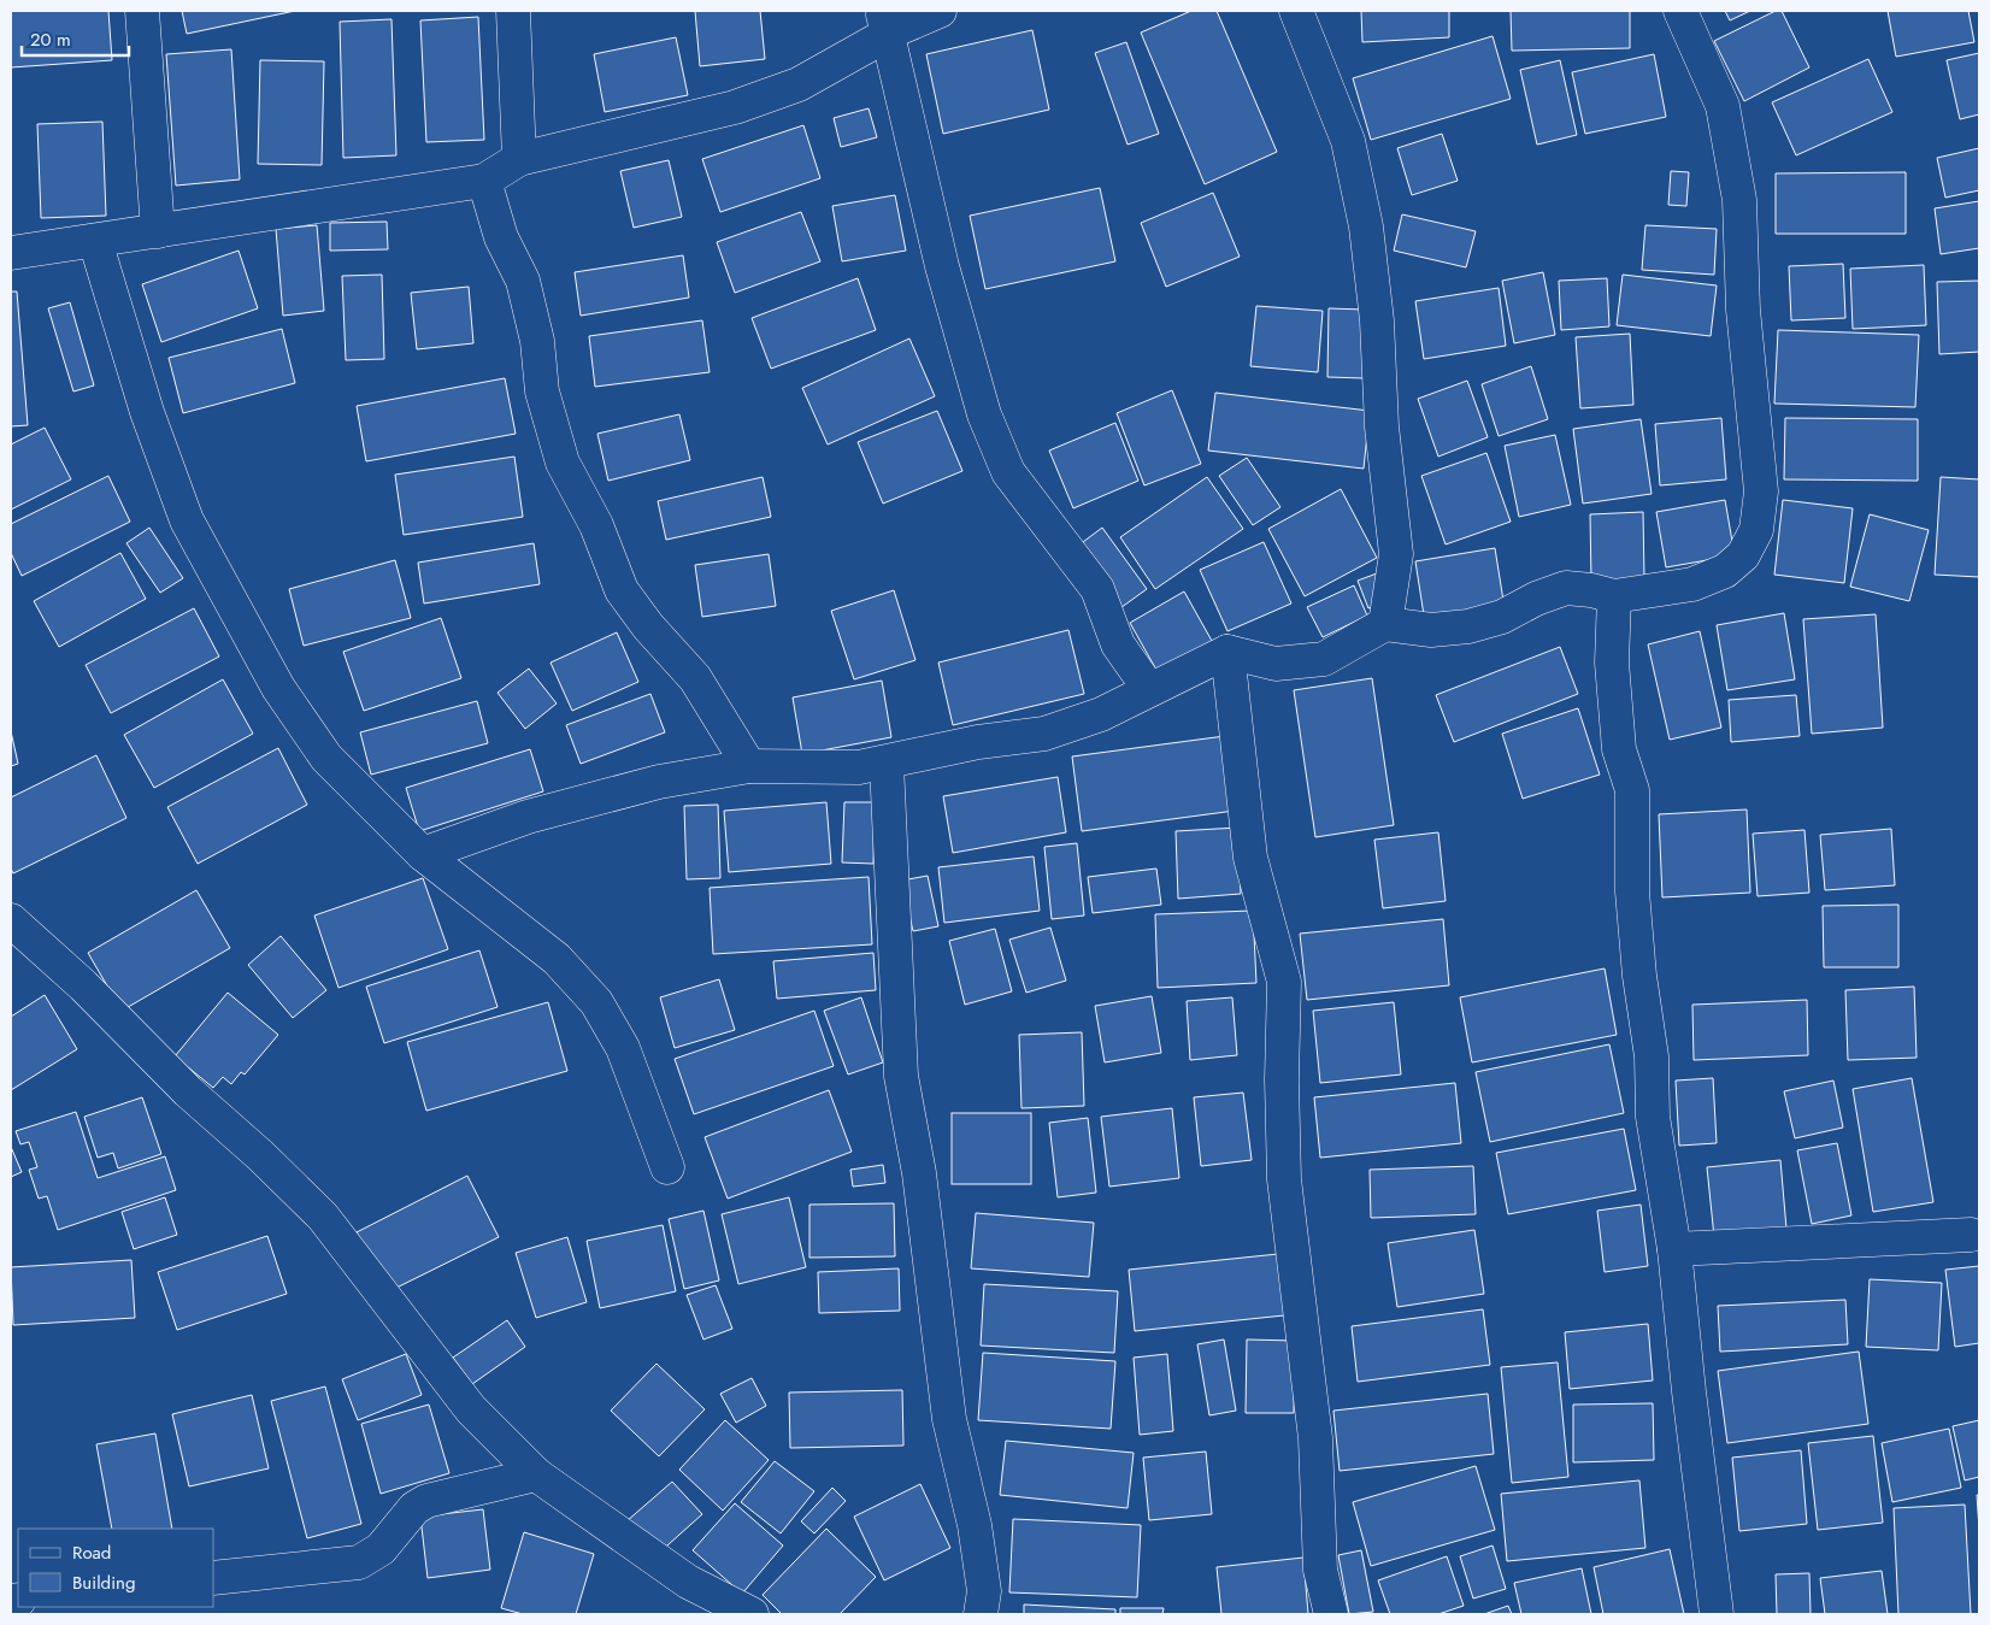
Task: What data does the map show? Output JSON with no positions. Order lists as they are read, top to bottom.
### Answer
{
  "legend": ["Road", "Building"],
  "scale_bar": "20 m"
}
